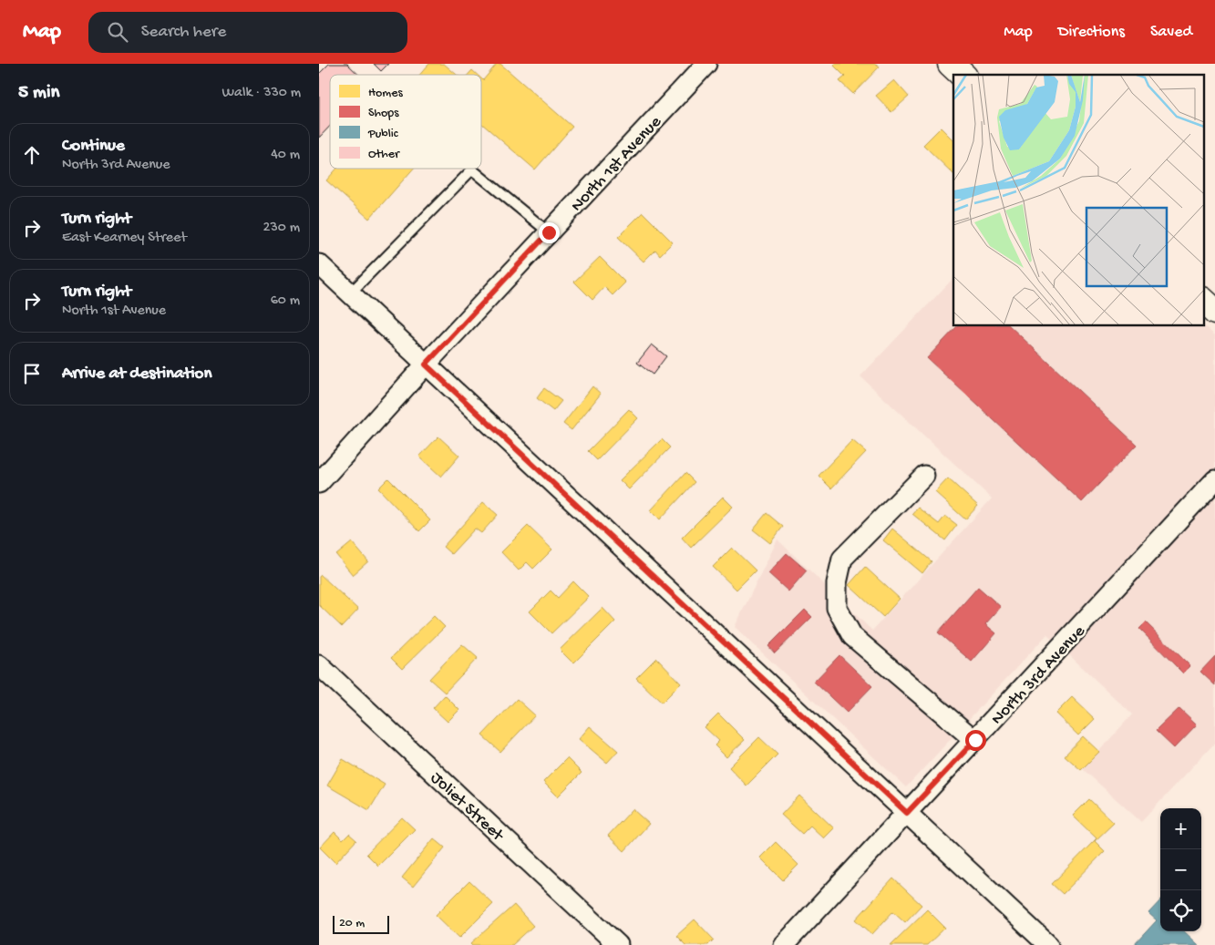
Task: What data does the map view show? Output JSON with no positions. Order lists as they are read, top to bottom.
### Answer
{
  "streets": {
    "street": ["North 1st Avenue", "North 3rd Avenue", "Joliet Street"]
  },
  "legend": [
    "Homes",
    "Shops",
    "Public",
    "Other"
  ],
  "scale_bar": "20 m",
  "page": {
    "header": "Map",
    "search": "Search here",
    "nav": ["Map", "Directions", "Saved"],
    "heading": ["5 min", "Walk · 330 m"],
    "list": [
      ["Continue", "North 3rd Avenue", "40 m"],
      ["Turn right", "East Kearney Street", "230 m"],
      ["Turn right", "North 1st Avenue", "60 m"],
      "Arrive at destination"
    ],
    "map_buttons": ["+", "−"],
    "scale": "20 m"
  }
}
